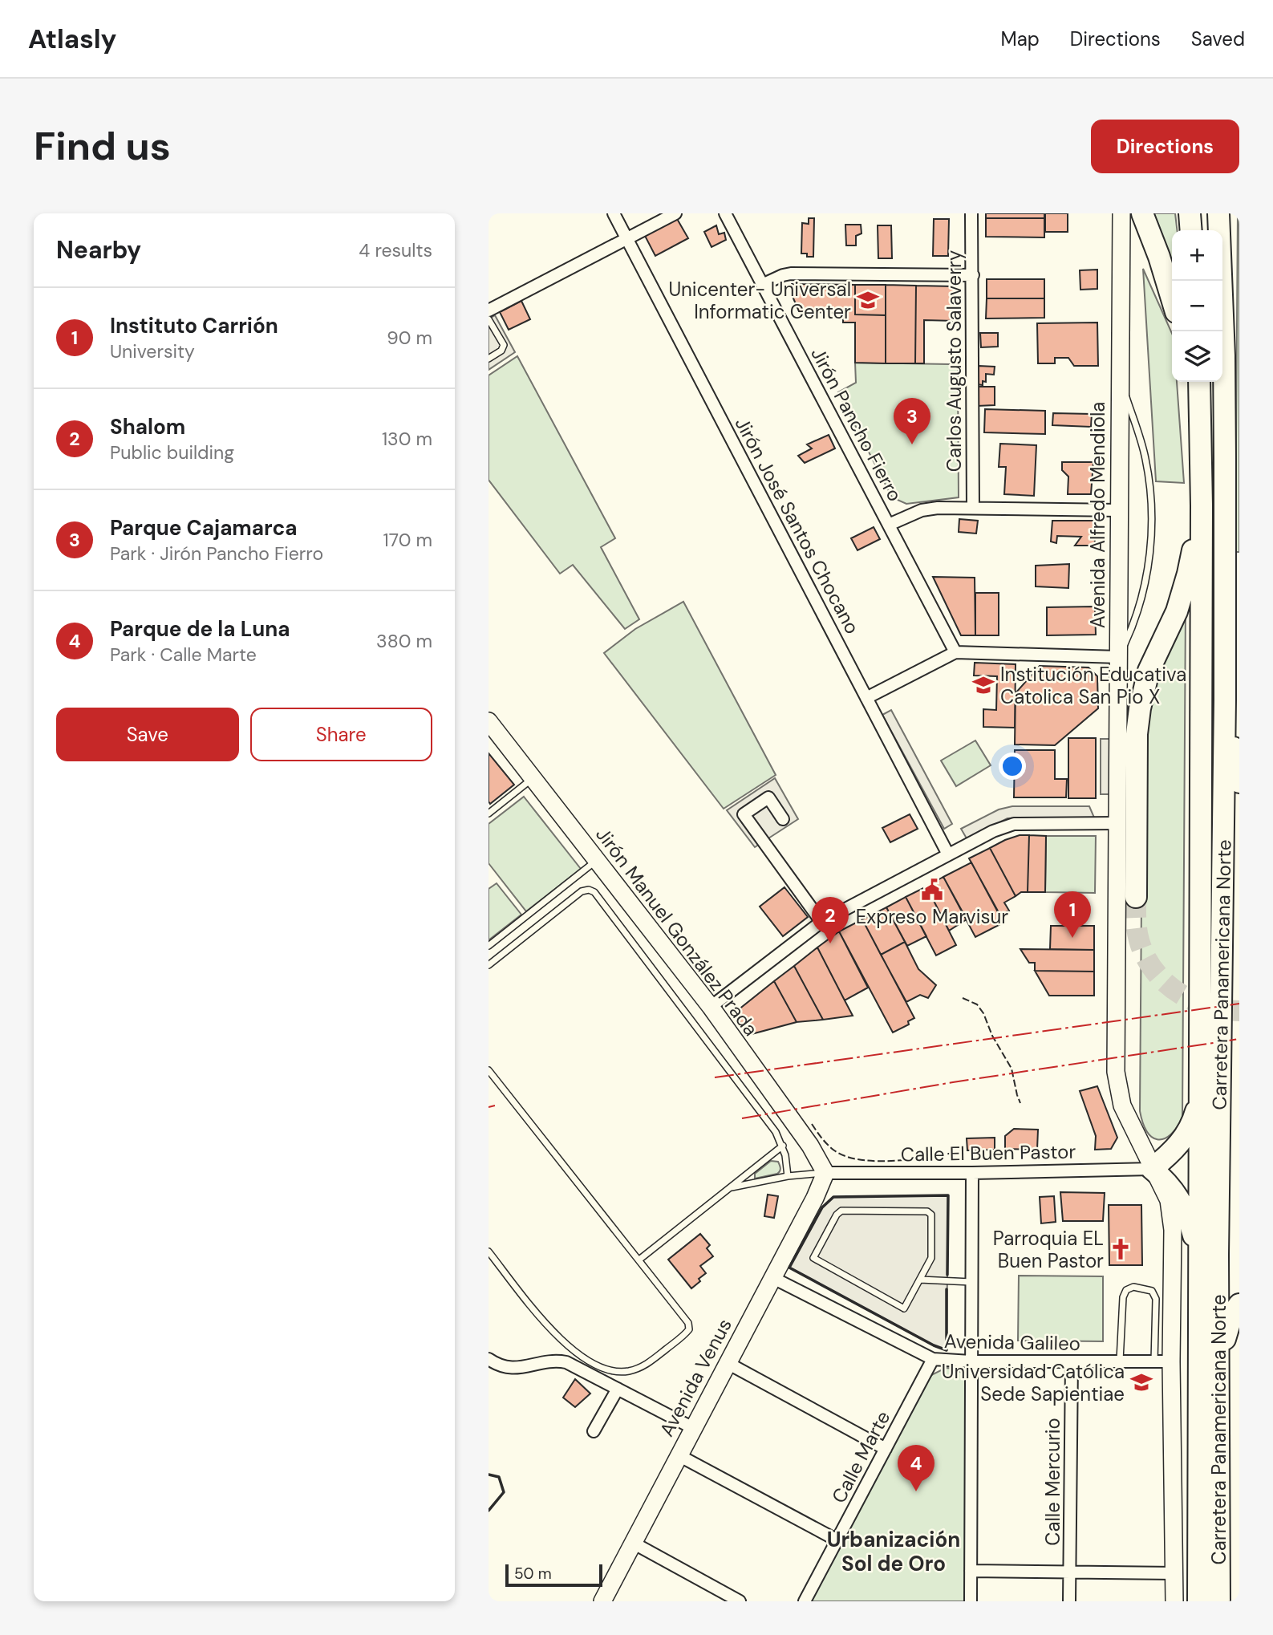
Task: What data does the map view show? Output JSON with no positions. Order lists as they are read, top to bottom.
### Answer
{
  "streets": {
    "highway": ["Carretera Panamericana Norte"],
    "main road": ["Avenida Alfredo Mendiola", "Jirón Manuel González Prada", "Avenida Venus"],
    "street": [
      "Carlos Augusto Salaverry",
      "Jirón Pancho Fierro",
      "Jirón José Santos Chocano",
      "Calle El Buen Pastor",
      "Avenida Galileo",
      "Calle Marte",
      "Calle Mercurio"
    ]
  },
  "crossings": [
    ["Avenida Alfredo Mendiola", "Calle El Buen Pastor"],
    ["Avenida Alfredo Mendiola", "Avenida Galileo"],
    ["Jirón Manuel González Prada", "Calle El Buen Pastor"],
    ["Jirón Manuel González Prada", "Avenida Venus"],
    ["Calle El Buen Pastor", "Avenida Venus"],
    ["Avenida Galileo", "Avenida Venus"],
    ["Avenida Galileo", "Calle Marte"],
    ["Avenida Galileo", "Calle Mercurio"]
  ],
  "districts": ["Urbanización Sol de Oro"],
  "places": {
    "school or university": ["Unicenter- Universal Informatic Center", "Institución Educativa Catolica San Pio X", "Universidad Católica Sede Sapientiae"],
    "public building": ["Expreso Marvisur"],
    "church": ["Parroquia EL Buen Pastor"]
  },
  "scale_bar": "50 m",
  "page": {
    "header": "Atlasly",
    "nav": ["Map", "Directions", "Saved"],
    "buttons": [
      "Directions",
      ["Save", "Share"]
    ],
    "title": "Find us",
    "heading": ["Nearby", "4 results"],
    "map_buttons": ["+", "−"],
    "list": [
      {
        "mark": "1",
        "name": "Instituto Carrión",
        "note": "University",
        "value": "90 m"
      },
      {
        "mark": "2",
        "name": "Shalom",
        "note": "Public building",
        "value": "130 m"
      },
      {
        "mark": "3",
        "name": "Parque Cajamarca",
        "note": "Park · Jirón Pancho Fierro",
        "value": "170 m"
      },
      {
        "mark": "4",
        "name": "Parque de la Luna",
        "note": "Park · Calle Marte",
        "value": "380 m"
      }
    ],
    "pins": [
      "3",
      "1",
      "2",
      "4"
    ],
    "scale": "50 m"
  }
}
